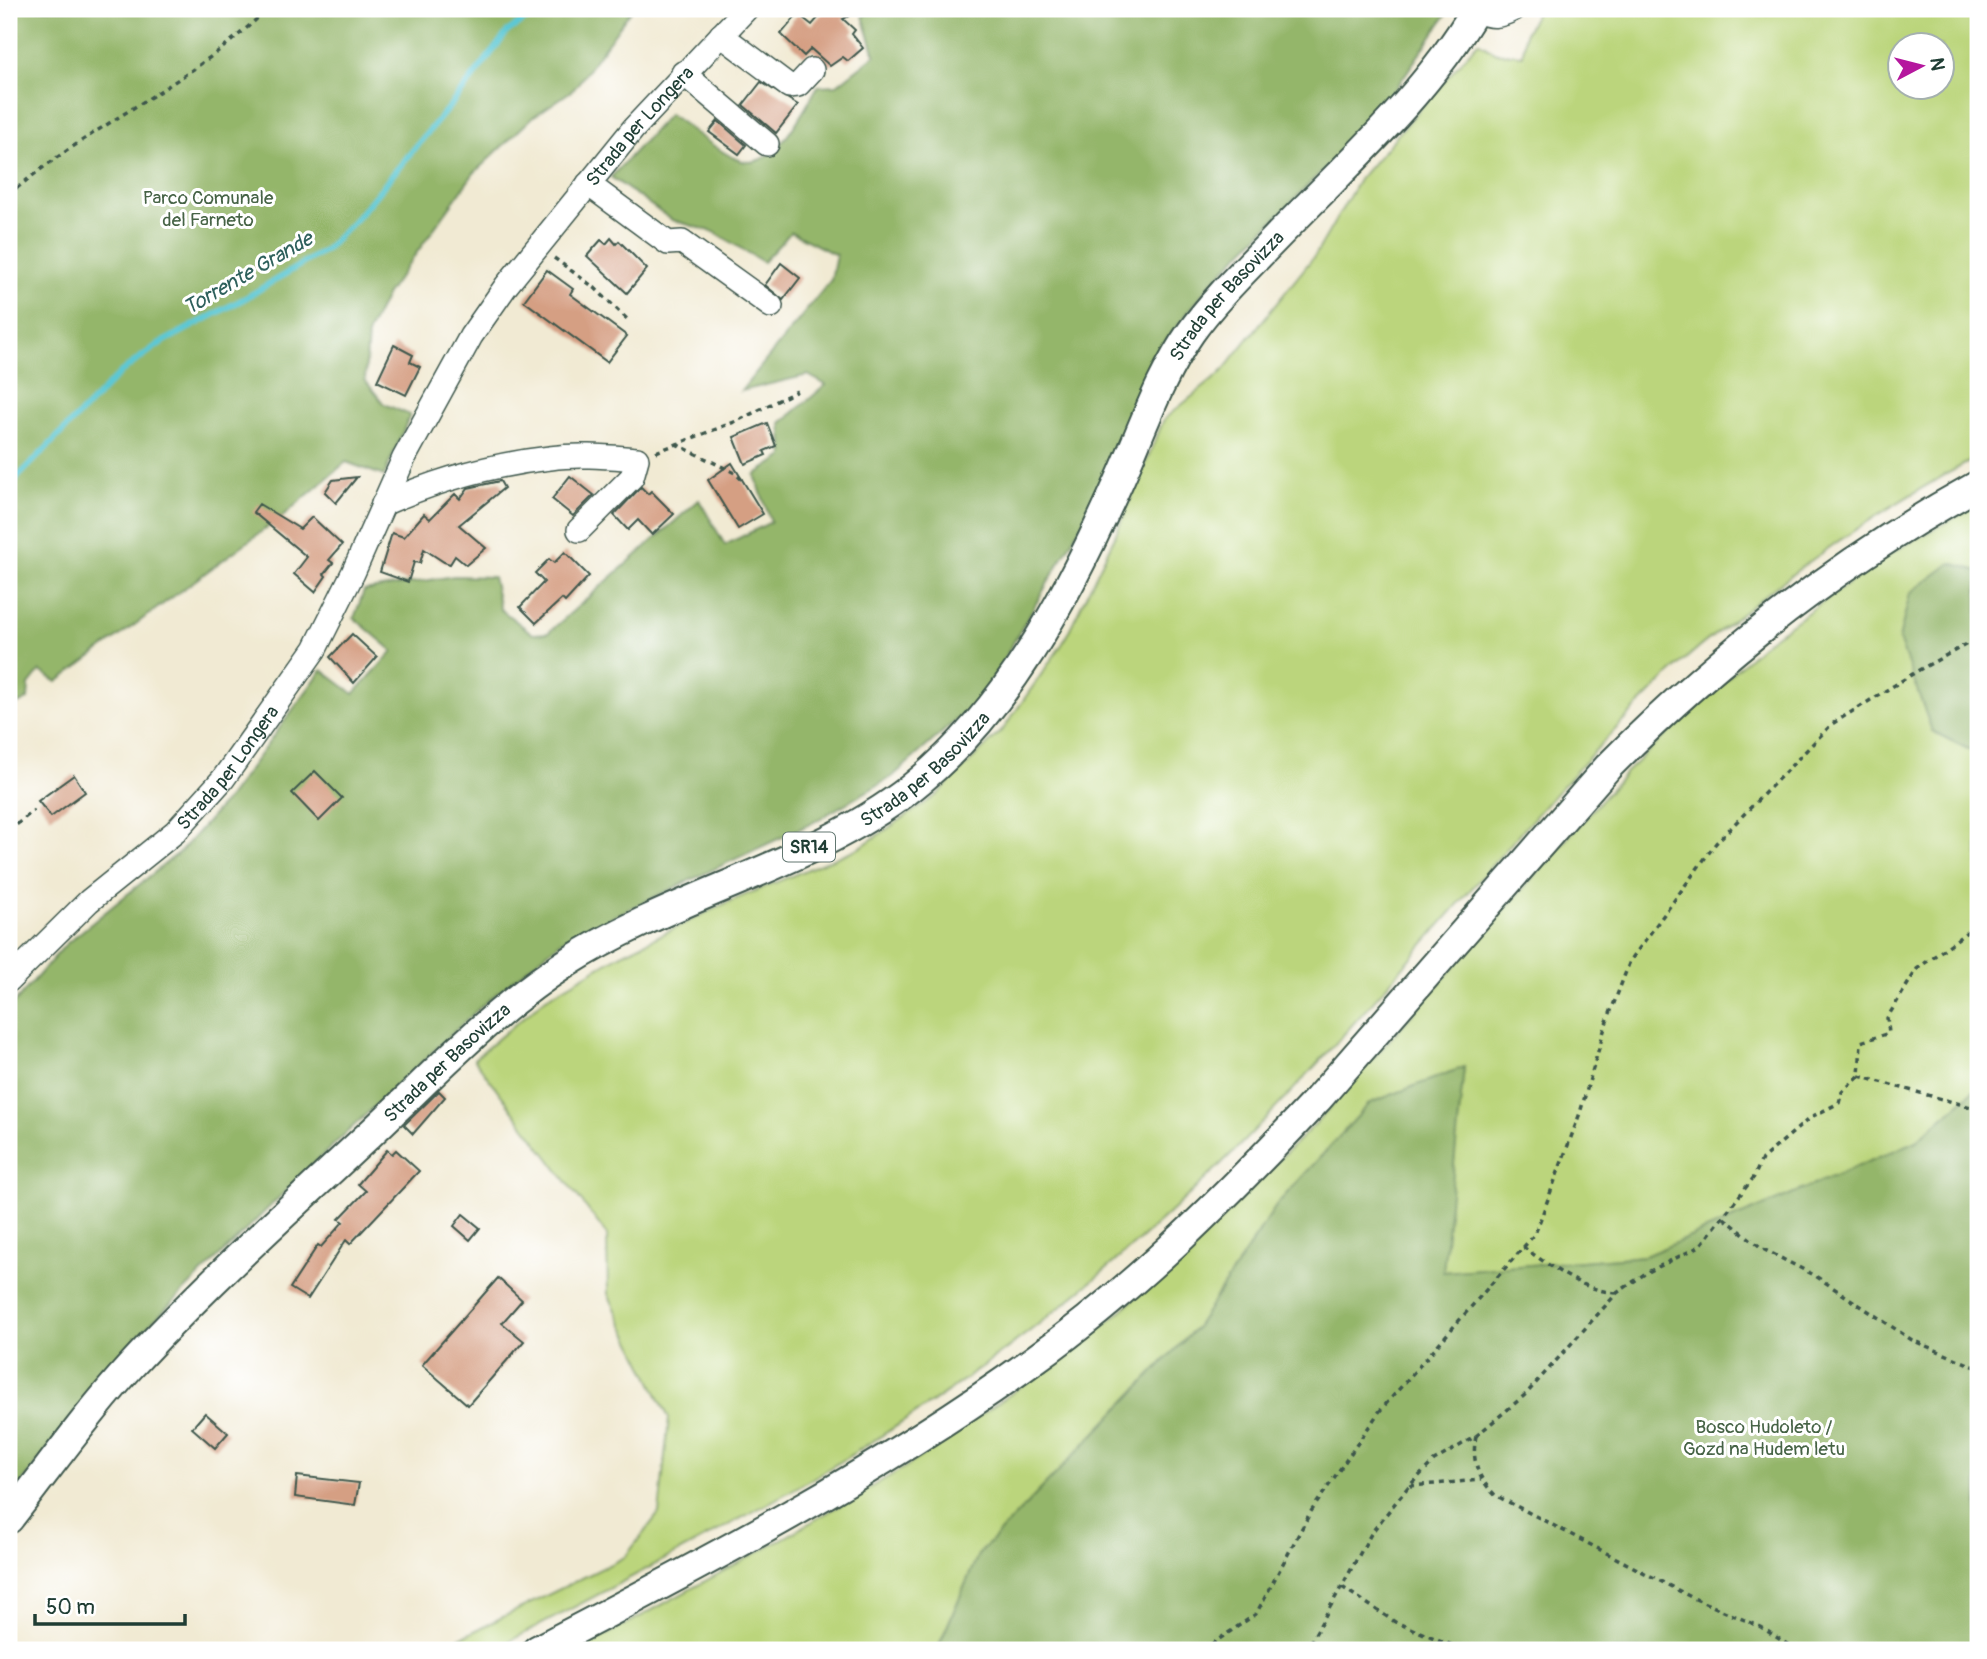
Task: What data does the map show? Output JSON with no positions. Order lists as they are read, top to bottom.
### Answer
{
  "streets": {
    "main road": ["Strada per Basovizza", "SR14"],
    "street": ["Strada per Longera"]
  },
  "water": ["Torrente Grande"],
  "parks": ["Parco Comunale del Farneto", "Bosco Hudoleto / Gozd na Hudem letu"],
  "scale_bar": "50 m",
  "north": "right"
}
